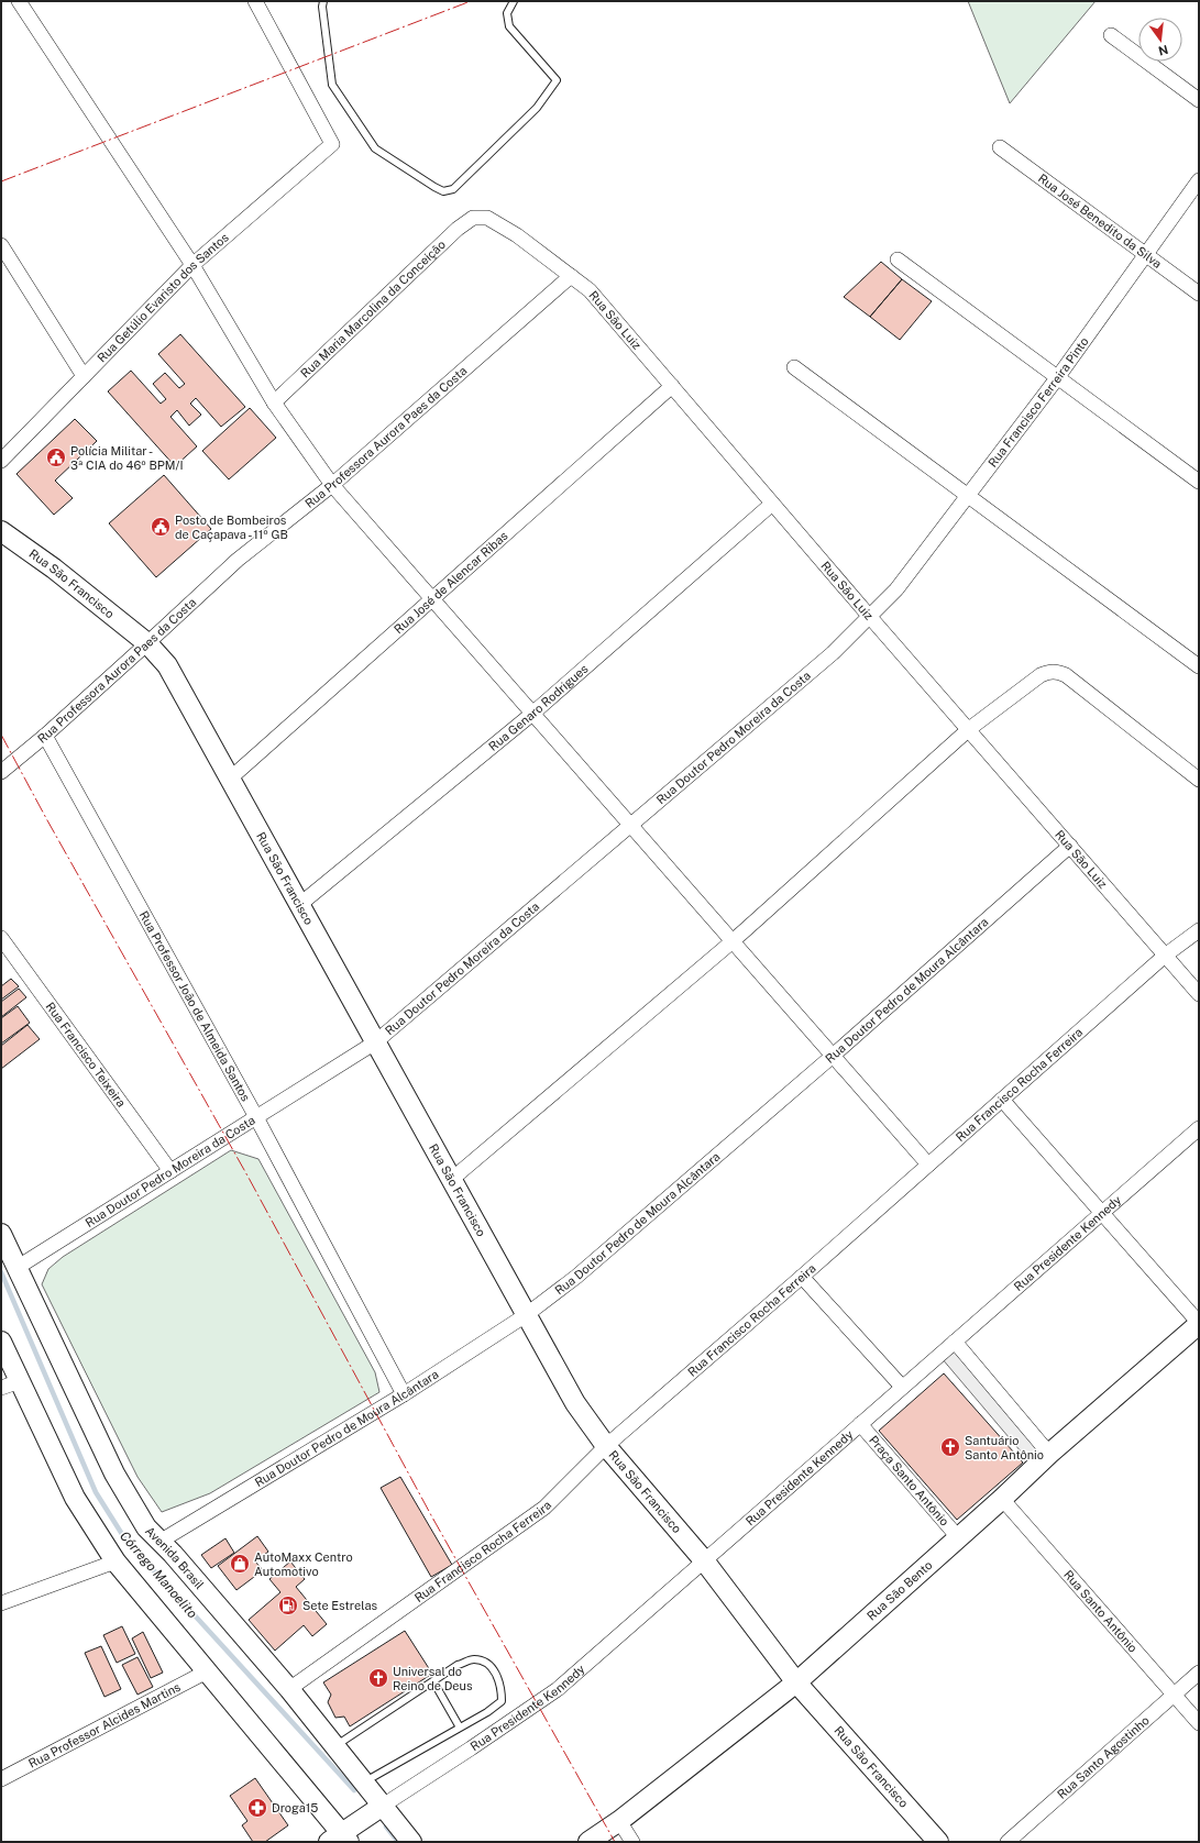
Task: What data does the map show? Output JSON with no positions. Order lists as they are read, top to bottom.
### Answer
{
  "streets": {
    "street": [
      "Rua José Benedito da Silva",
      "Rua Getúlio Evaristo dos Santos",
      "Rua Maria Marcolina da Conceição",
      "Rua São Luiz",
      "Rua Francisco Ferreira Pinto",
      "Rua Professora Aurora Paes da Costa",
      "Rua São Francisco",
      "Rua José de Alencar Ribas",
      "Rua Genaro Rodrigues",
      "Rua Doutor Pedro Moreira da Costa",
      "Rua Doutor Pedro de Moura Alcântara",
      "Rua Professor João de Almeida Santos",
      "Rua Francisco Teixeira",
      "Rua Francisco Rocha Ferreira",
      "Rua Presidente Kennedy",
      "Praça Santo Antônio",
      "Avenida Brasil",
      "Rua São Bento",
      "Rua Santo Antônio",
      "Rua Professor Alcides Martins",
      "Rua Santo Agostinho"
    ]
  },
  "crossings": [
    ["Rua José Benedito da Silva", "Rua Francisco Ferreira Pinto"],
    ["Rua Maria Marcolina da Conceição", "Rua São Luiz"],
    ["Rua São Luiz", "Rua Francisco Ferreira Pinto"],
    ["Rua São Luiz", "Rua Professora Aurora Paes da Costa"],
    ["Rua São Luiz", "Rua José de Alencar Ribas"],
    ["Rua São Luiz", "Rua Genaro Rodrigues"],
    ["Rua São Luiz", "Rua Doutor Pedro Moreira da Costa"],
    ["Rua São Luiz", "Rua Doutor Pedro de Moura Alcântara"],
    ["Rua São Luiz", "Rua Francisco Rocha Ferreira"],
    ["Rua Francisco Ferreira Pinto", "Rua Doutor Pedro Moreira da Costa"],
    ["Rua Professora Aurora Paes da Costa", "Rua São Francisco"],
    ["Rua Professora Aurora Paes da Costa", "Rua Professor João de Almeida Santos"],
    ["Rua São Francisco", "Rua José de Alencar Ribas"],
    ["Rua São Francisco", "Rua Genaro Rodrigues"],
    ["Rua São Francisco", "Rua Doutor Pedro Moreira da Costa"],
    ["Rua São Francisco", "Rua Doutor Pedro de Moura Alcântara"],
    ["Rua São Francisco", "Rua Francisco Rocha Ferreira"],
    ["Rua São Francisco", "Rua Presidente Kennedy"],
    ["Rua São Francisco", "Rua São Bento"],
    ["Rua Doutor Pedro Moreira da Costa", "Rua Professor João de Almeida Santos"],
    ["Rua Doutor Pedro Moreira da Costa", "Rua Francisco Teixeira"],
    ["Rua Doutor Pedro Moreira da Costa", "Avenida Brasil"],
    ["Rua Doutor Pedro de Moura Alcântara", "Rua Professor João de Almeida Santos"],
    ["Rua Doutor Pedro de Moura Alcântara", "Avenida Brasil"],
    ["Rua Francisco Rocha Ferreira", "Avenida Brasil"],
    ["Rua Presidente Kennedy", "Praça Santo Antônio"],
    ["Rua Presidente Kennedy", "Avenida Brasil"],
    ["Praça Santo Antônio", "Rua São Bento"],
    ["Rua São Bento", "Rua Santo Antônio"],
    ["Rua Santo Antônio", "Rua Santo Agostinho"]
  ],
  "water": ["Córrego Manoelito"],
  "places": {
    "public building": ["Polícia Militar - 3ª CIA do 46º BPM/I", "Posto de Bombeiros de Caçapava - 11º GB"],
    "church": ["Santuário Santo Antônio", "Universal do Reino de Deus"],
    "shop": ["AutoMaxx Centro Automotivo"],
    "fuel station": ["Sete Estrelas"],
    "pharmacy": ["Droga15"]
  },
  "north": "bottom"
}
